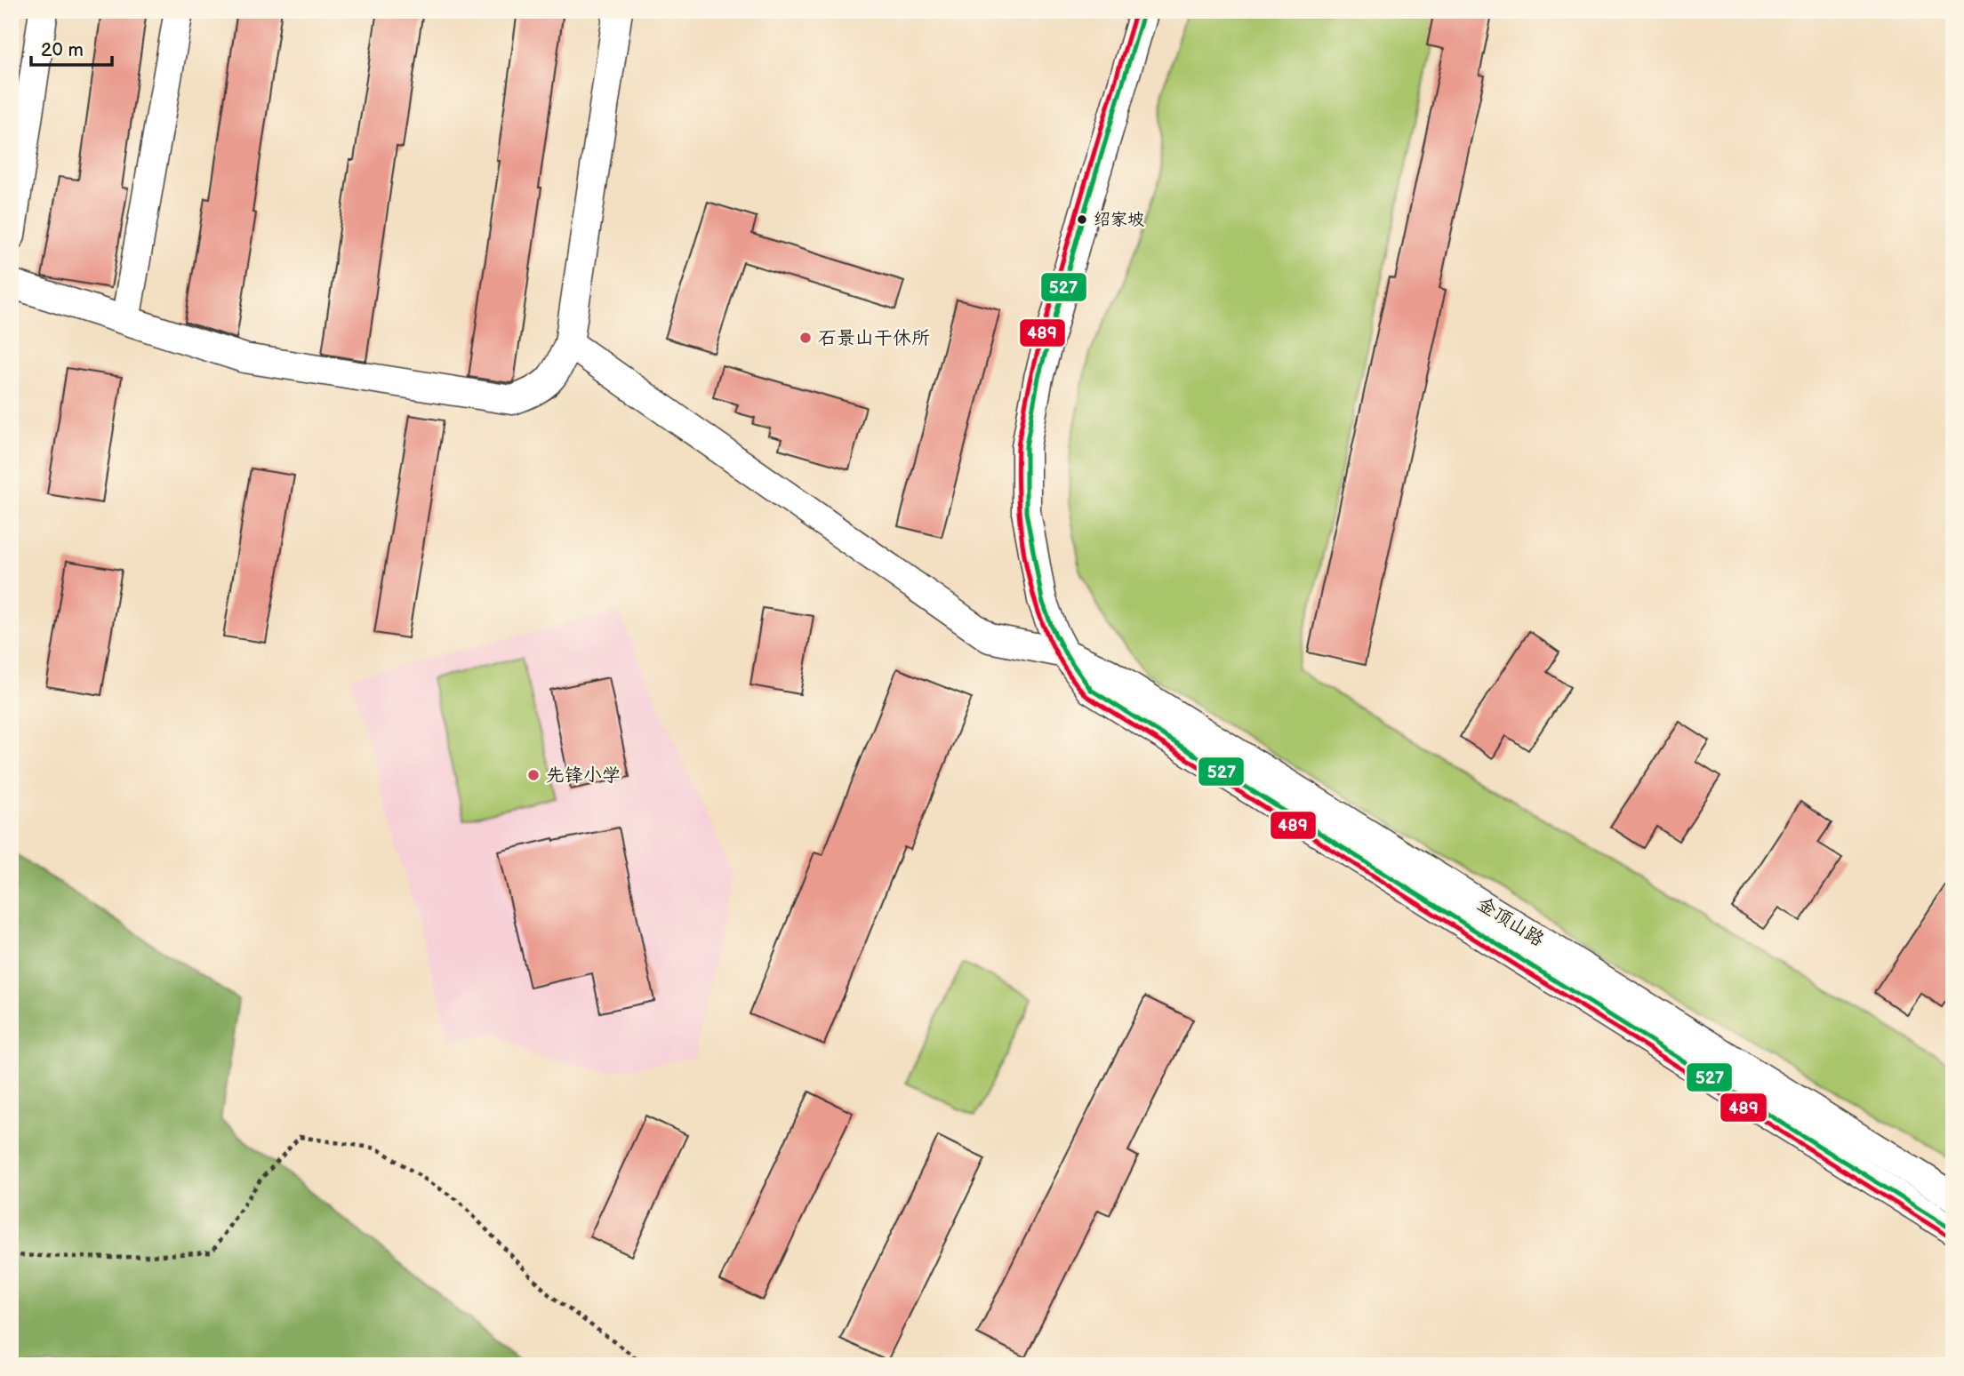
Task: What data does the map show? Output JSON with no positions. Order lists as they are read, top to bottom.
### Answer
{
  "streets": {
    "street": ["金顶山路"]
  },
  "places": ["绍家坡", "石景山干休所", "先锋小学"],
  "lines": ["transit line 527", "transit line 489"],
  "scale_bar": "20 m"
}
